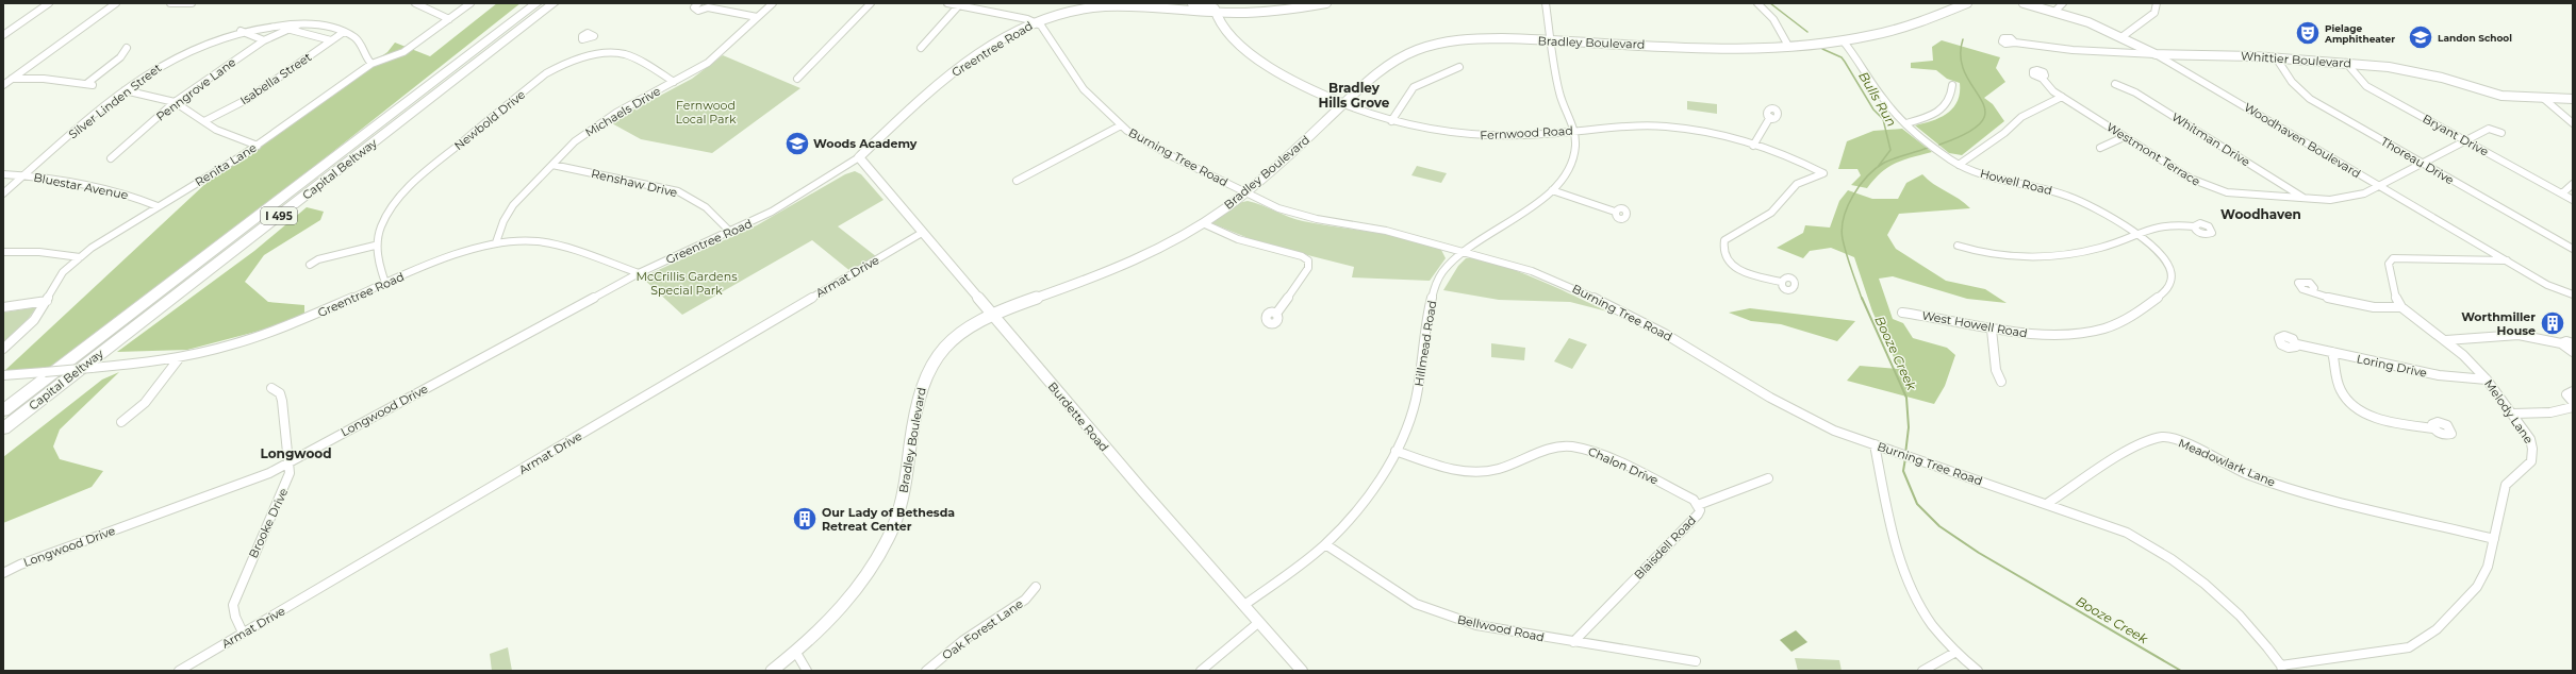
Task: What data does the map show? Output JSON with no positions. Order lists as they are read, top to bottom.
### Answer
{
  "streets": {
    "highway": ["Capital Beltway", "I 495"],
    "main road": ["Bradley Boulevard", "Fernwood Road"],
    "street": [
      "Greentree Road",
      "Whittier Boulevard",
      "Isabella Street",
      "Penngrove Lane",
      "Silver Linden Street",
      "Michaels Drive",
      "Newbold Drive",
      "Bryant Drive",
      "Whitman Drive",
      "Woodhaven Boulevard",
      "Westmont Terrace",
      "Burning Tree Road",
      "Thoreau Drive",
      "Renita Lane",
      "Howell Road",
      "Renshaw Drive",
      "Bluestar Avenue",
      "Armat Drive",
      "West Howell Road",
      "Hillmead Road",
      "Loring Drive",
      "Longwood Drive",
      "Melody Lane",
      "Burdette Road",
      "Meadowlark Lane",
      "Chalon Drive",
      "Brooke Drive",
      "Blaisdell Road",
      "Bellwood Road",
      "Oak Forest Lane"
    ]
  },
  "crossings": [
    ["Bradley Boulevard", "Fernwood Road"],
    ["Bradley Boulevard", "Burning Tree Road"],
    ["Bradley Boulevard", "Howell Road"],
    ["Bradley Boulevard", "Hillmead Road"],
    ["Bradley Boulevard", "Burdette Road"],
    ["Greentree Road", "Michaels Drive"],
    ["Greentree Road", "Newbold Drive"],
    ["Greentree Road", "Fernwood Road"],
    ["Greentree Road", "Burning Tree Road"],
    ["Greentree Road", "Renshaw Drive"],
    ["Greentree Road", "Longwood Drive"],
    ["Greentree Road", "Burdette Road"],
    ["Whittier Boulevard", "Bryant Drive"],
    ["Whittier Boulevard", "Woodhaven Boulevard"],
    ["Whittier Boulevard", "Thoreau Drive"],
    ["Isabella Street", "Silver Linden Street"],
    ["Silver Linden Street", "Renita Lane"],
    ["Silver Linden Street", "Bluestar Avenue"],
    ["Michaels Drive", "Newbold Drive"],
    ["Michaels Drive", "Renshaw Drive"],
    ["Fernwood Road", "Hillmead Road"],
    ["Bryant Drive", "Westmont Terrace"],
    ["Whitman Drive", "Westmont Terrace"],
    ["Woodhaven Boulevard", "Westmont Terrace"],
    ["Woodhaven Boulevard", "Melody Lane"],
    ["Westmont Terrace", "Thoreau Drive"],
    ["Burning Tree Road", "Hillmead Road"],
    ["Burning Tree Road", "Melody Lane"],
    ["Burning Tree Road", "Meadowlark Lane"],
    ["Renita Lane", "Bluestar Avenue"],
    ["Howell Road", "West Howell Road"],
    ["Armat Drive", "Burdette Road"],
    ["Armat Drive", "Brooke Drive"],
    ["Hillmead Road", "Burdette Road"],
    ["Hillmead Road", "Chalon Drive"],
    ["Hillmead Road", "Bellwood Road"],
    ["Loring Drive", "Melody Lane"],
    ["Longwood Drive", "Brooke Drive"],
    ["Melody Lane", "Meadowlark Lane"],
    ["Chalon Drive", "Blaisdell Road"],
    ["Blaisdell Road", "Bellwood Road"]
  ],
  "districts": ["Bradley Hills Grove", "Woodhaven", "Longwood"],
  "water": ["Bulls Run", "Booze Creek"],
  "parks": ["Fernwood Local Park", "McCrillis Gardens Special Park"],
  "places": {
    "theatre": ["Pielage Amphitheater"],
    "school or university": ["Landon School", "Woods Academy"],
    "building": ["Worthmiller House", "Our Lady of Bethesda Retreat Center"]
  }
}
